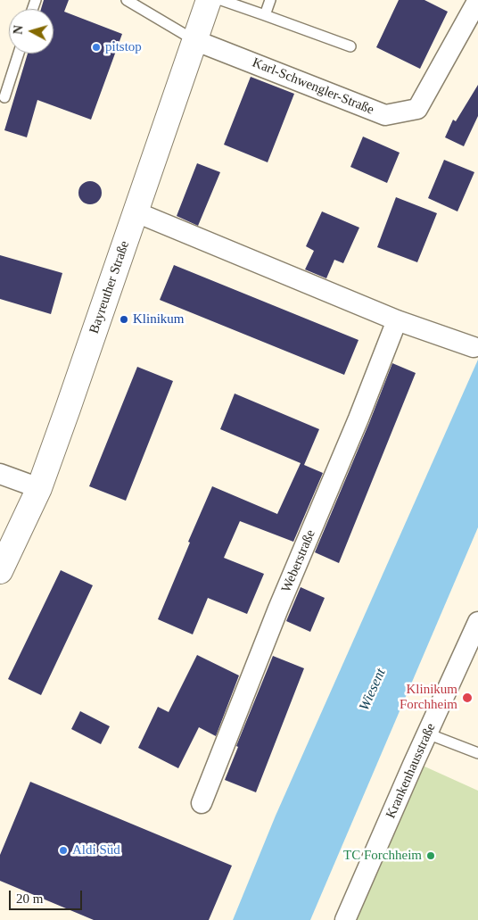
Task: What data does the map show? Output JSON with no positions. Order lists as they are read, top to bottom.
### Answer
{
  "streets": {
    "main road": ["Bayreuther Straße"],
    "street": ["Karl-Schwengler-Straße", "Weberstraße", "Krankenhausstraße"]
  },
  "crossings": [
    ["Karl-Schwengler-Straße", "Bayreuther Straße"]
  ],
  "water": ["Wiesent"],
  "places": [
    "pitstop",
    "Klinikum",
    "Klinikum Forchheim",
    "Aldi Süd",
    "TC Forchheim"
  ],
  "scale_bar": "20 m",
  "north": "left"
}
